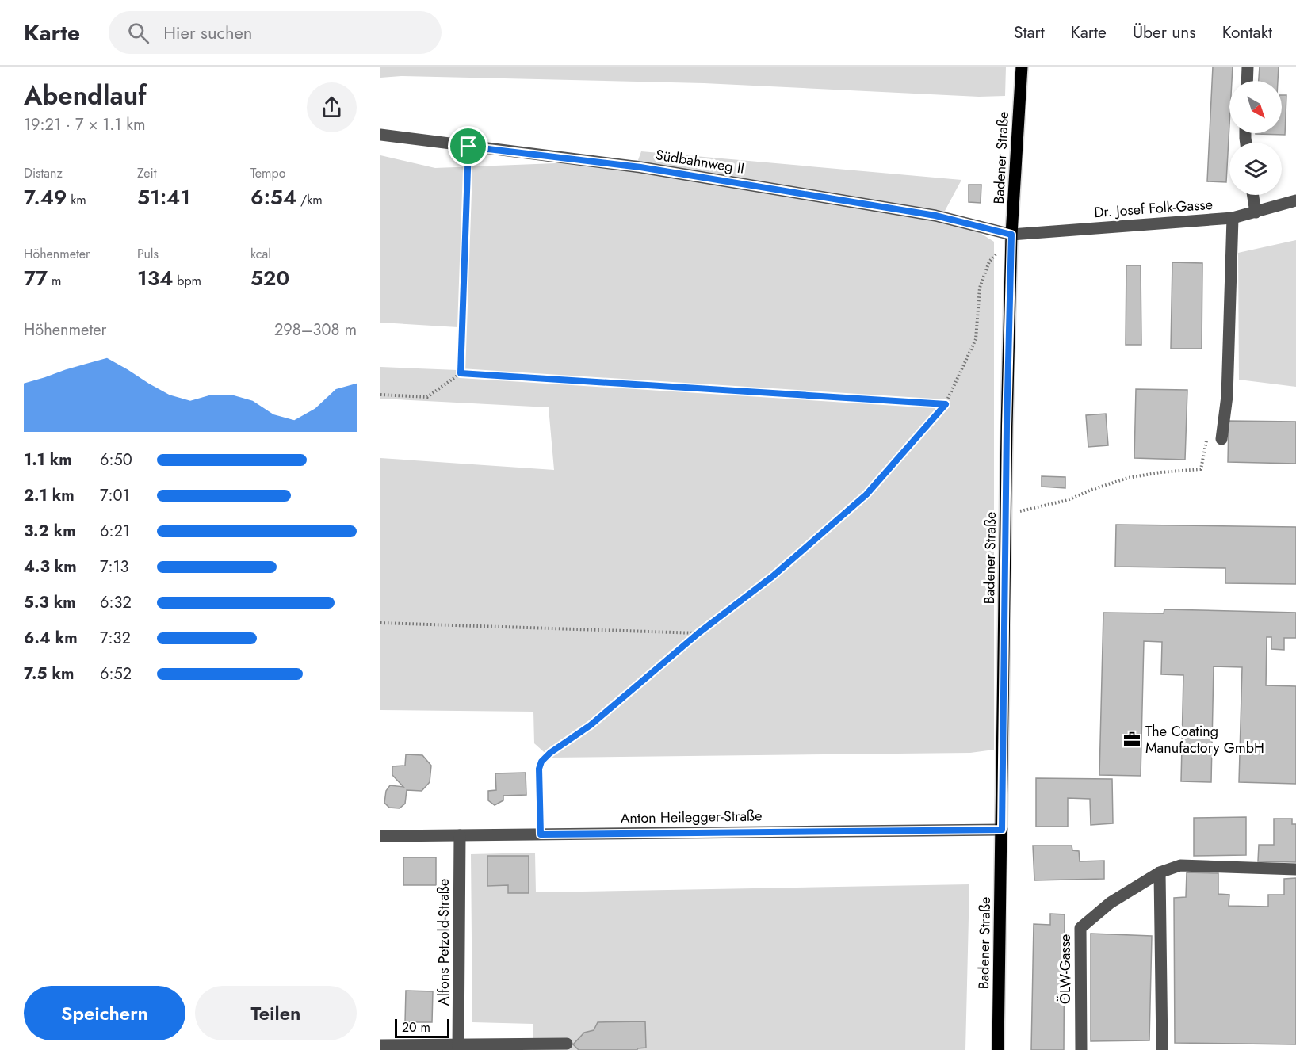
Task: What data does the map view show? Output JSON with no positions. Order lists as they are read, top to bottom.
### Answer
{
  "streets": {
    "main road": ["Badener Straße"],
    "street": [
      "Südbahnweg II",
      "Dr. Josef Folk-Gasse",
      "Anton Heilegger-Straße",
      "Alfons Petzold-Straße",
      "ÖLW-Gasse"
    ]
  },
  "crossings": [
    ["Badener Straße", "Südbahnweg II"],
    ["Badener Straße", "Dr. Josef Folk-Gasse"],
    ["Badener Straße", "Anton Heilegger-Straße"],
    ["Südbahnweg II", "Dr. Josef Folk-Gasse"],
    ["Anton Heilegger-Straße", "Alfons Petzold-Straße"]
  ],
  "places": {
    "office": ["The Coating Manufactory GmbH"]
  },
  "scale_bar": "20 m",
  "north": "bottom right",
  "page": {
    "header": "Karte",
    "search": "Hier suchen",
    "nav": [
      "Start",
      "Karte",
      "Über uns",
      "Kontakt"
    ],
    "heading": ["Abendlauf", "19:21 · 7 × 1.1 km"],
    "stats": [
      ["Distanz", "7.49 km"],
      ["Zeit", "51:41"],
      ["Tempo", "6:54 /km"],
      ["Höhenmeter", "77 m"],
      ["Puls", "134 bpm"],
      ["kcal", "520"]
    ],
    "chart": ["Höhenmeter", "298–308 m"],
    "list": [
      {
        "name": "1.1 km",
        "note": "6:50"
      },
      {
        "name": "2.1 km",
        "note": "7:01"
      },
      {
        "name": "3.2 km",
        "note": "6:21"
      },
      {
        "name": "4.3 km",
        "note": "7:13"
      },
      {
        "name": "5.3 km",
        "note": "6:32"
      },
      {
        "name": "6.4 km",
        "note": "7:32"
      },
      {
        "name": "7.5 km",
        "note": "6:52"
      }
    ],
    "buttons": ["Speichern", "Teilen"],
    "scale": "20 m"
  }
}
